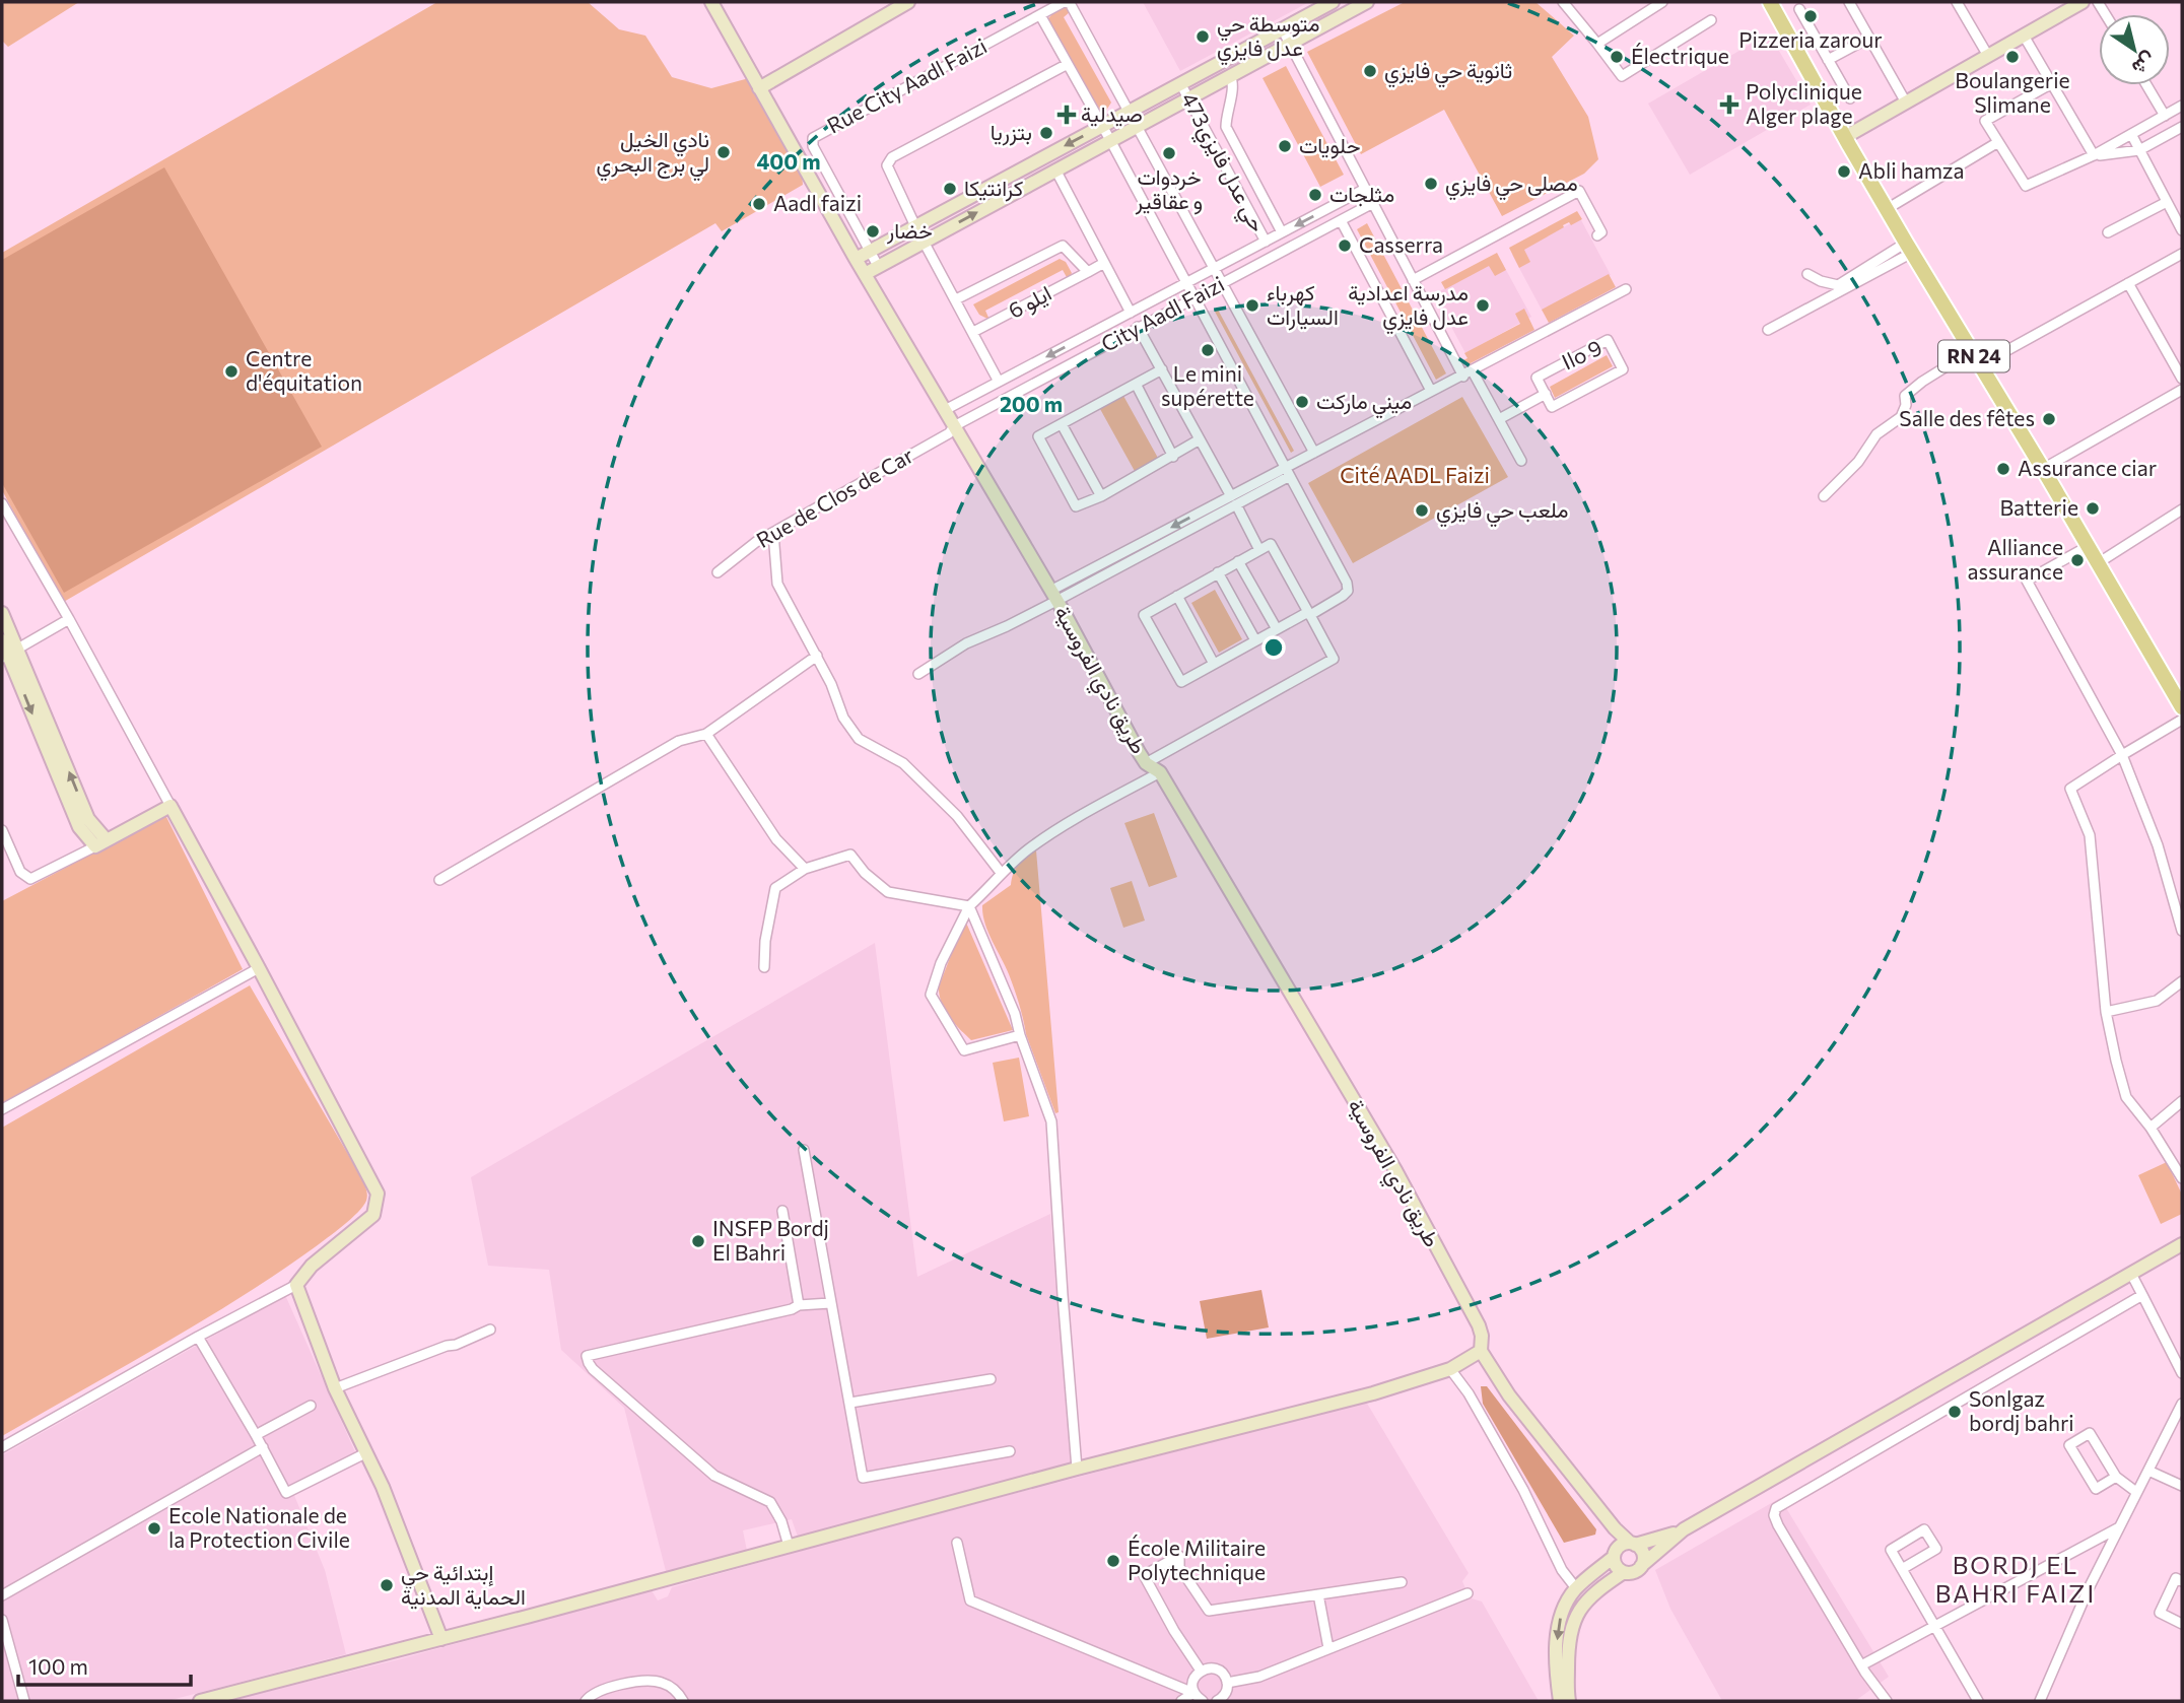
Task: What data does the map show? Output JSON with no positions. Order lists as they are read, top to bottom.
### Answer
{
  "streets": {
    "main road": ["RN 24", "طريق نادي الفروسية"],
    "street": [
      "Rue City Aadl Faizi",
      "473حي عدل فايزي",
      "ايلو 6",
      "City Aadl Faizi",
      "Ilo 9",
      "Rue de Clos de Car"
    ]
  },
  "crossings": [
    ["Rue City Aadl Faizi", "City Aadl Faizi"],
    ["City Aadl Faizi", "Rue de Clos de Car"],
    ["City Aadl Faizi", "طريق نادي الفروسية"],
    ["Rue de Clos de Car", "طريق نادي الفروسية"]
  ],
  "districts": ["BORDJ EL BAHRI FAIZI"],
  "parks": ["Cité AADL Faizi"],
  "places": {
    "other": [
      "Pizzeria zarour",
      "متوسطة حي عدل فايزي",
      "Électrique",
      "Boulangerie Slimane",
      "ثانوية حي فايزي",
      "بتزريا",
      "حلويات",
      "نادي الخيل لي برج البحري",
      "خردوات و عقاقير",
      "Abli hamza",
      "مصلى حي فايزي",
      "كرانتيكا",
      "مثلجات",
      "Aadl faizi",
      "خضار",
      "Casserra",
      "كهرباء السيارات",
      "مدرسة اعدادية عدل فايزي",
      "Le mini supérette",
      "Centre d'équitation",
      "ميني ماركت",
      "Salle des fêtes",
      "Assurance ciar",
      "Batterie",
      "ملعب حي فايزي",
      "Alliance assurance",
      "INSFP Bordj El Bahri",
      "Sonlgaz bordj bahri",
      "Ecole Nationale de la Protection Civile",
      "École Militaire Polytechnique",
      "إبتدائية حي الحماية المدنية"
    ],
    "health": ["Polyclinique Alger plage", "صيدلية"]
  },
  "scale_bar": "100 m",
  "north": "bottom right",
  "rings": ["400 m", "200 m"]
}
